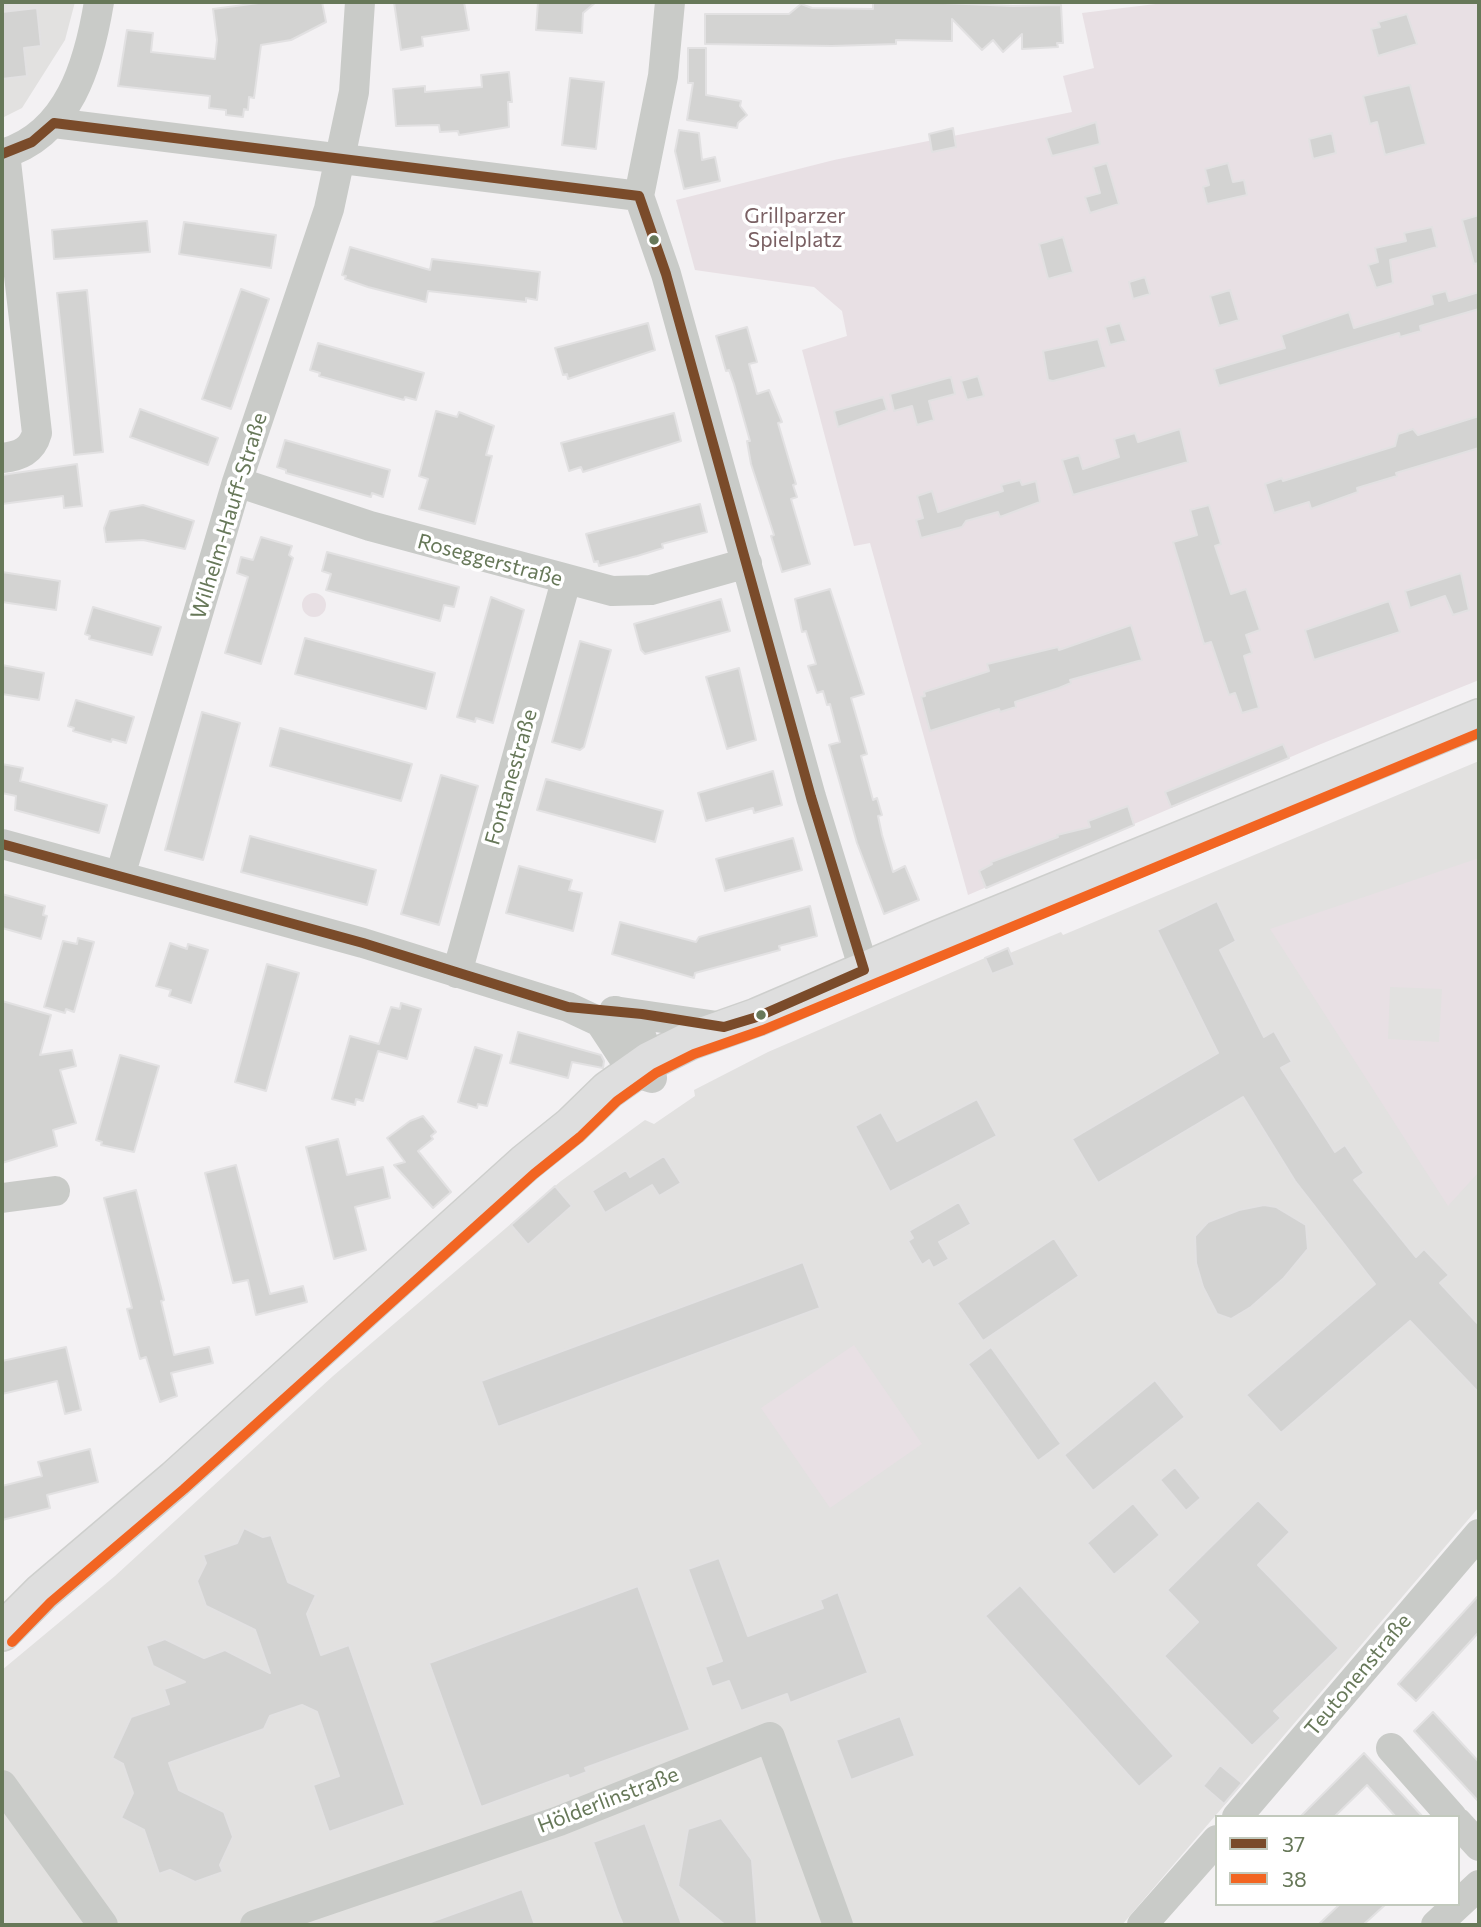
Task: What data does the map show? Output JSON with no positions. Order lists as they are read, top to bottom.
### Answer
{
  "streets": {
    "street": [
      "Wilhelm-Hauff-Straße",
      "Roseggerstraße",
      "Fontanestraße",
      "Teutonenstraße",
      "Hölderlinstraße"
    ]
  },
  "crossings": [
    ["Wilhelm-Hauff-Straße", "Roseggerstraße"],
    ["Roseggerstraße", "Fontanestraße"]
  ],
  "parks": ["Grillparzer Spielplatz"],
  "lines": ["transit line 37", "transit line 38"],
  "legend": ["37", "38"]
}
